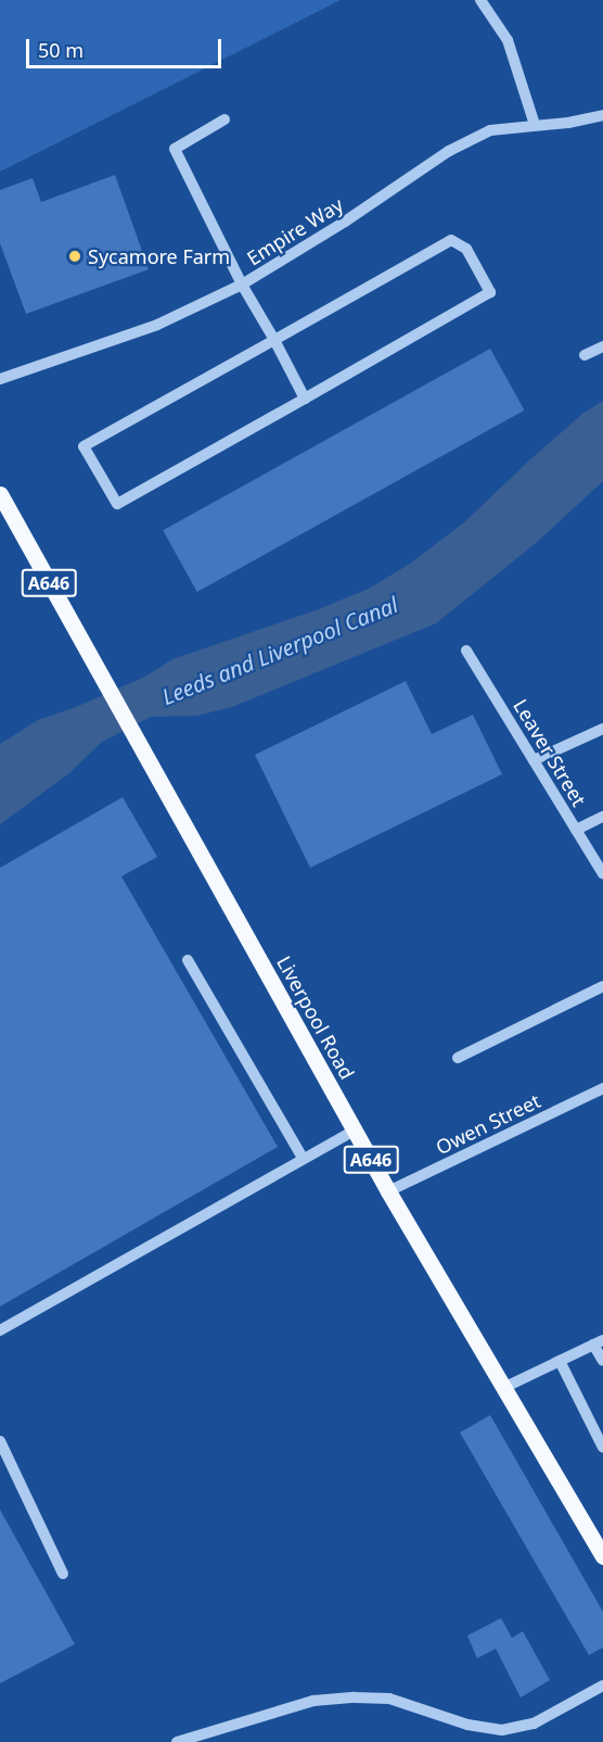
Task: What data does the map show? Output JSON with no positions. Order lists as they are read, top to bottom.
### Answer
{
  "streets": {
    "main road": ["A646", "Liverpool Road"],
    "street": ["Empire Way", "Leaver Street", "Owen Street"]
  },
  "crossings": [
    ["Liverpool Road", "Owen Street"]
  ],
  "water": ["Leeds and Liverpool Canal"],
  "places": ["Sycamore Farm"],
  "scale_bar": "50 m"
}
